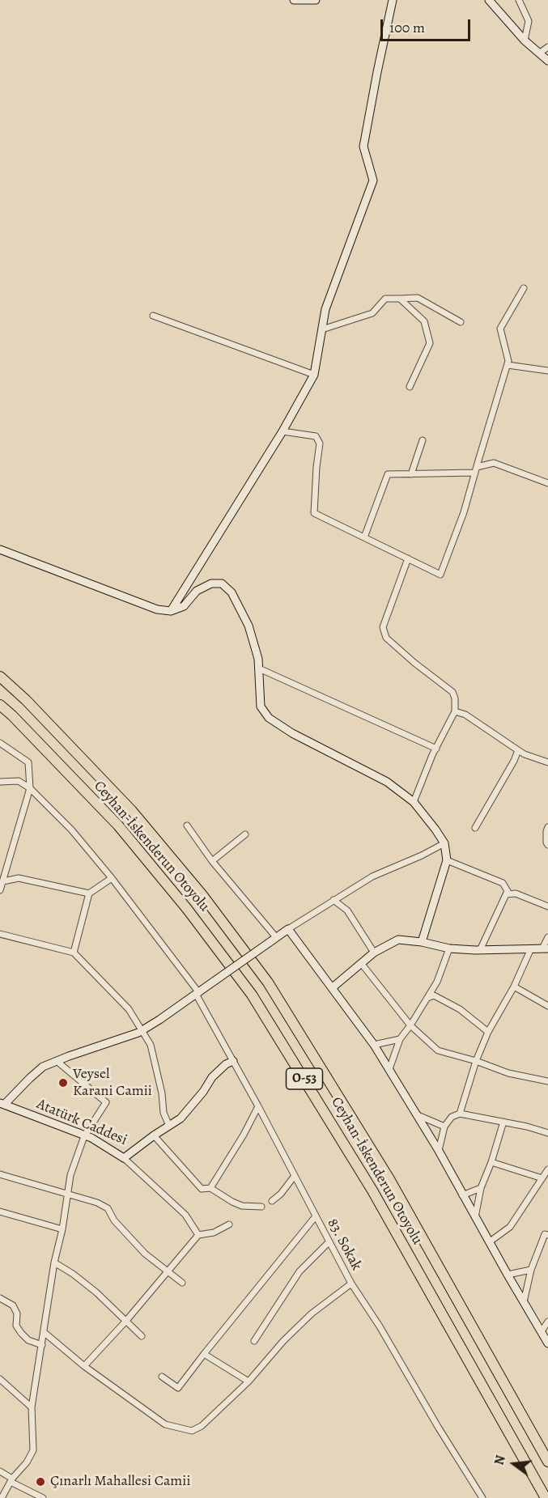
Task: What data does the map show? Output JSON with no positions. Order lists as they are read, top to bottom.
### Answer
{
  "streets": {
    "highway": ["Ceyhan-İskenderun Otoyolu", "O-53"],
    "street": ["Atatürk Caddesi", "83. Sokak"]
  },
  "crossings": [
    ["Atatürk Caddesi", "83. Sokak"]
  ],
  "places": ["Veysel Karani Camii", "Çınarlı Mahallesi Camii"],
  "scale_bar": "100 m",
  "north": "left"
}
